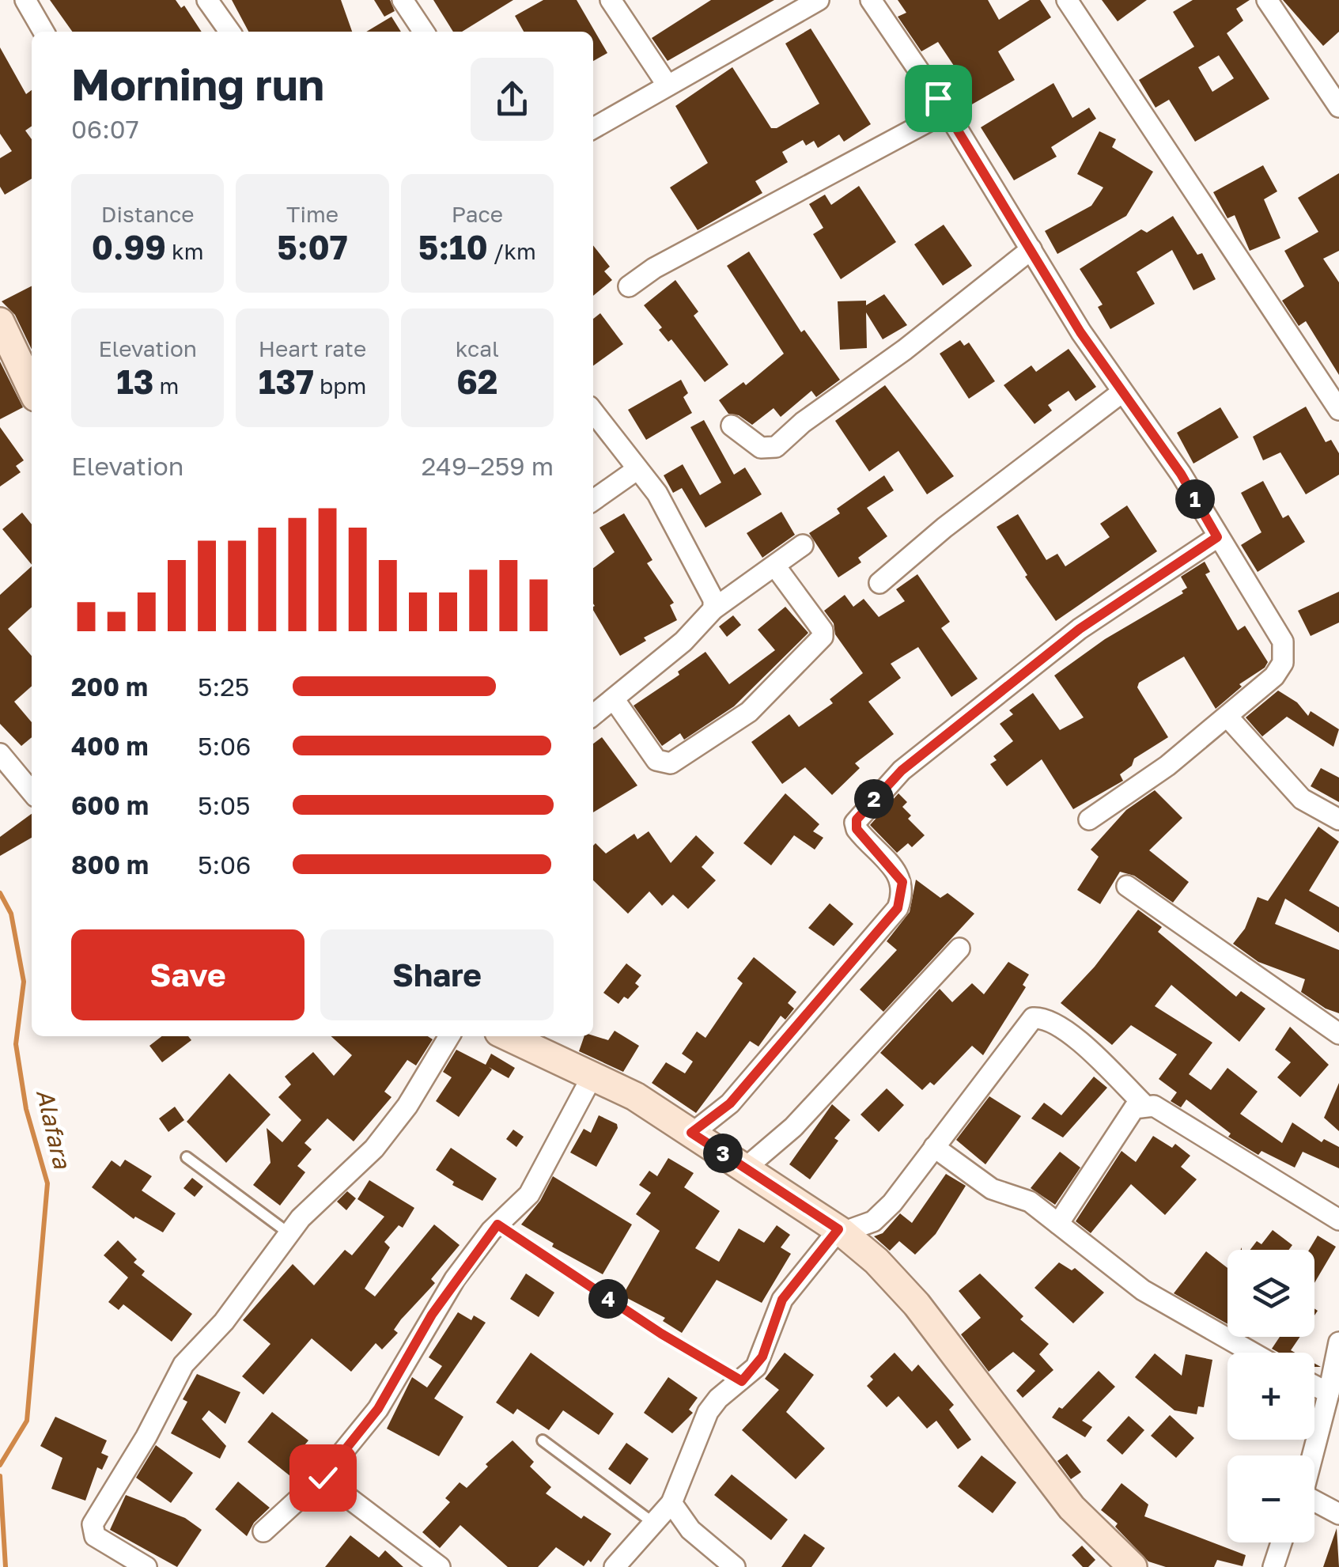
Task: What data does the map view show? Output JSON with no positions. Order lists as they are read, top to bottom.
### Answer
{
  "water": ["Alafara"],
  "page": {
    "heading": ["Morning run", "06:07"],
    "stats": [
      ["Distance", "0.99 km"],
      ["Time", "5:07"],
      ["Pace", "5:10 /km"],
      ["Elevation", "13 m"],
      ["Heart rate", "137 bpm"],
      ["kcal", "62"]
    ],
    "chart": ["Elevation", "249–259 m"],
    "pins": [
      "1",
      "2",
      "3",
      "4"
    ],
    "list": [
      {
        "name": "200 m",
        "note": "5:25"
      },
      {
        "name": "400 m",
        "note": "5:06"
      },
      {
        "name": "600 m",
        "note": "5:05"
      },
      {
        "name": "800 m",
        "note": "5:06"
      }
    ],
    "buttons": ["Save", "Share"],
    "map_buttons": ["+", "−"]
  }
}
